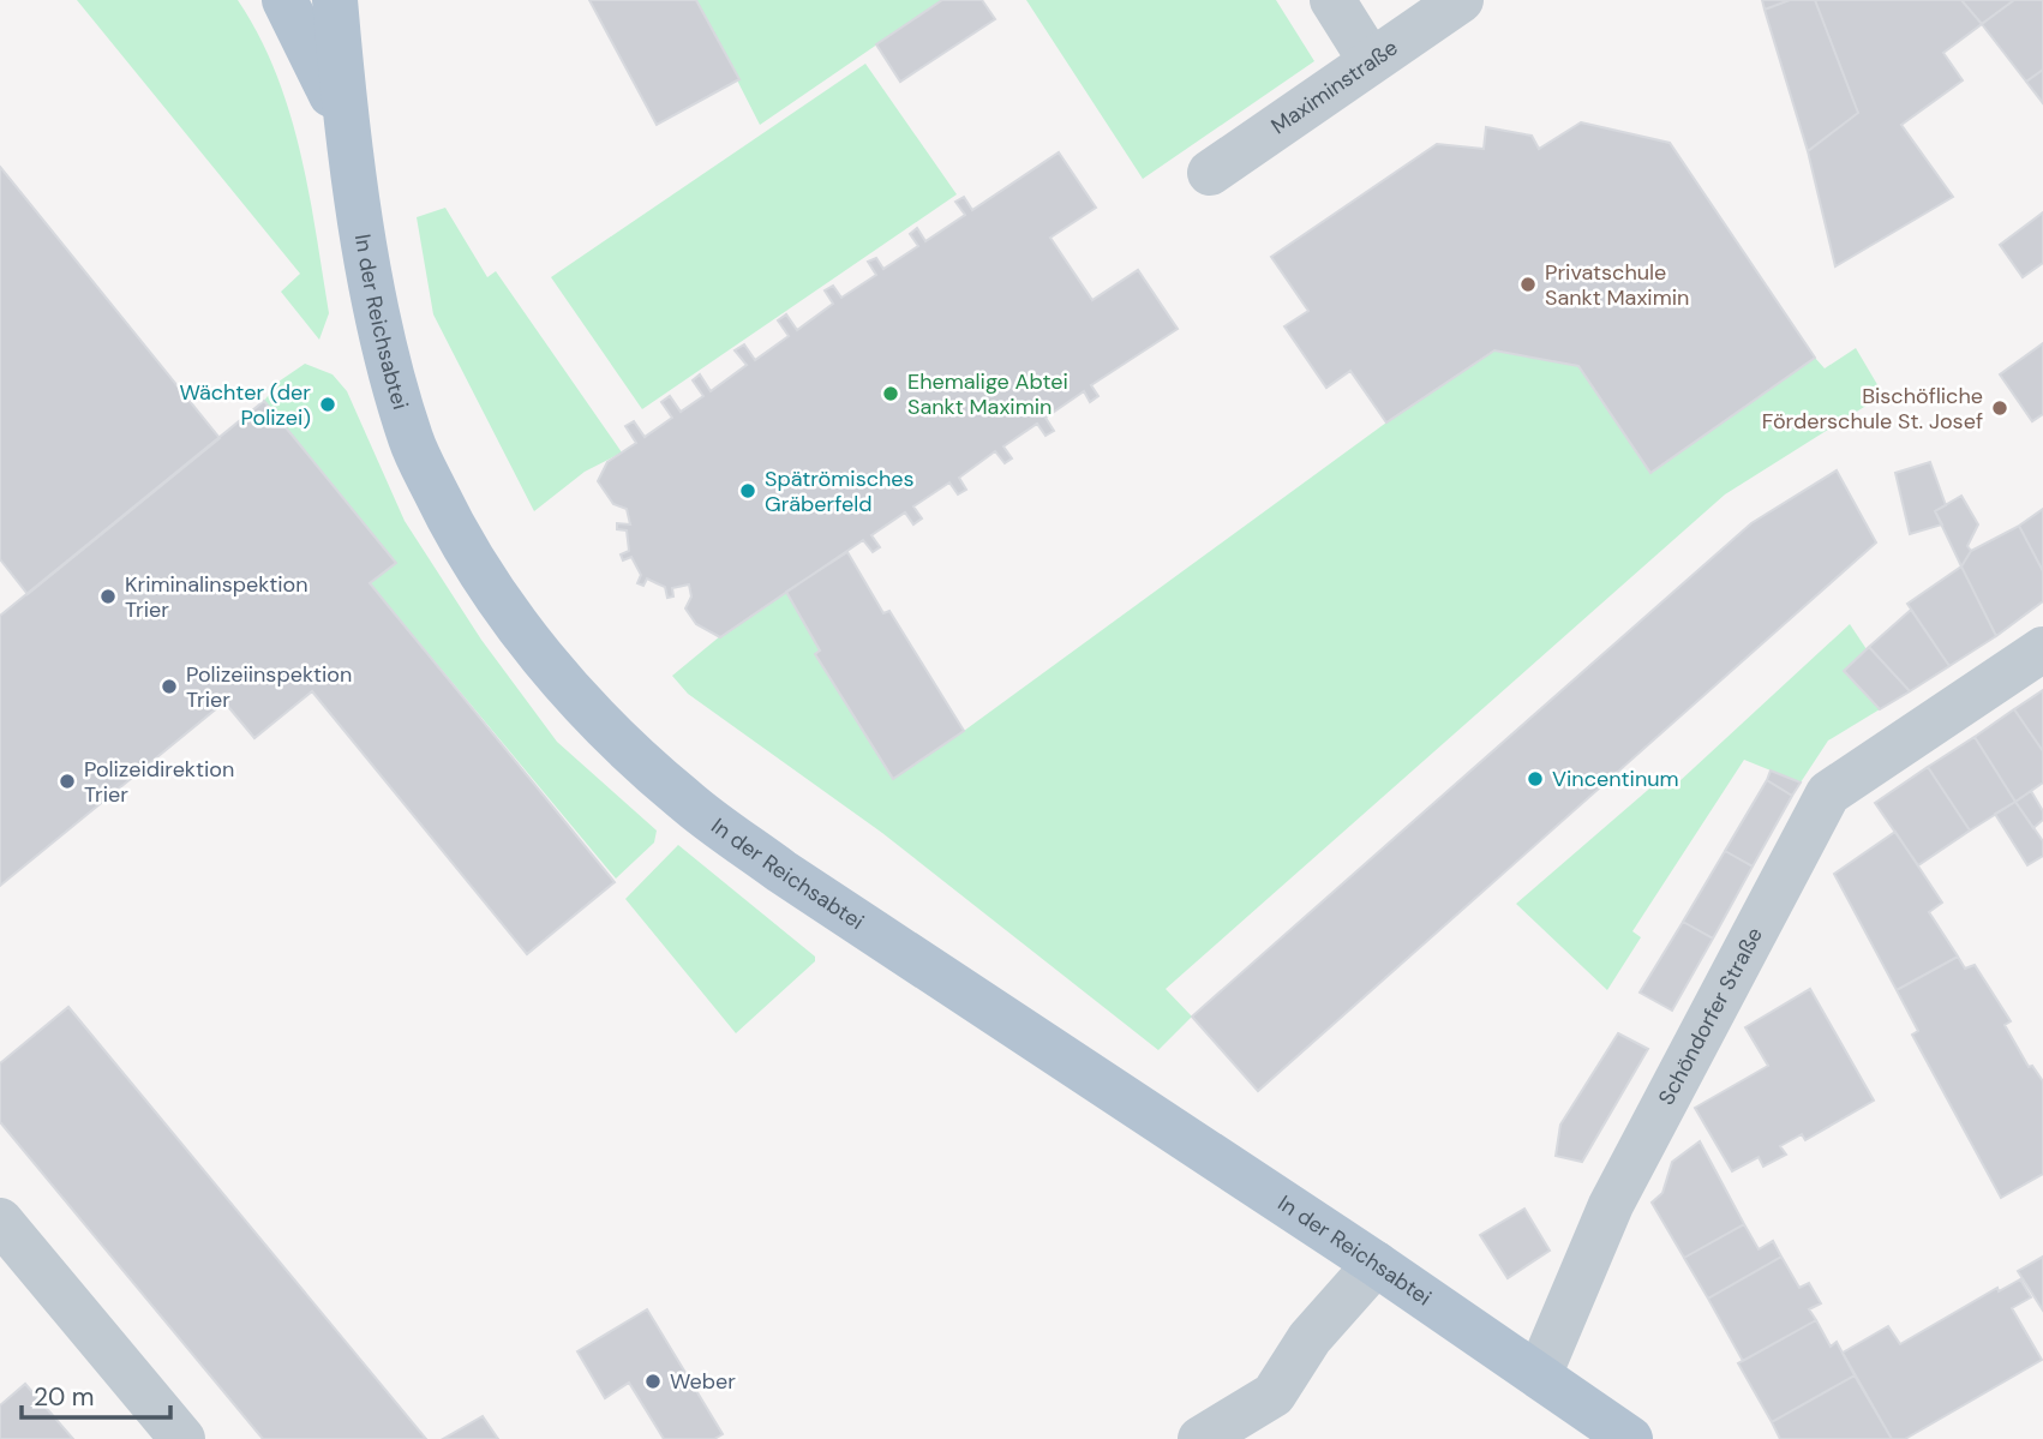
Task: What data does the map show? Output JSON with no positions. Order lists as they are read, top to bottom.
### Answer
{
  "streets": {
    "main road": ["In der Reichsabtei"],
    "street": ["Maximinstraße", "Schöndorfer Straße"]
  },
  "crossings": [
    ["In der Reichsabtei", "Schöndorfer Straße"]
  ],
  "places": [
    "Privatschule Sankt Maximin",
    "Ehemalige Abtei Sankt Maximin",
    "Wächter (der Polizei)",
    "Bischöfliche Förderschule St. Josef",
    "Spätrömisches Gräberfeld",
    "Kriminalinspektion Trier",
    "Polizeiinspektion Trier",
    "Vincentinum",
    "Polizeidirektion Trier",
    "Weber"
  ],
  "scale_bar": "20 m"
}
